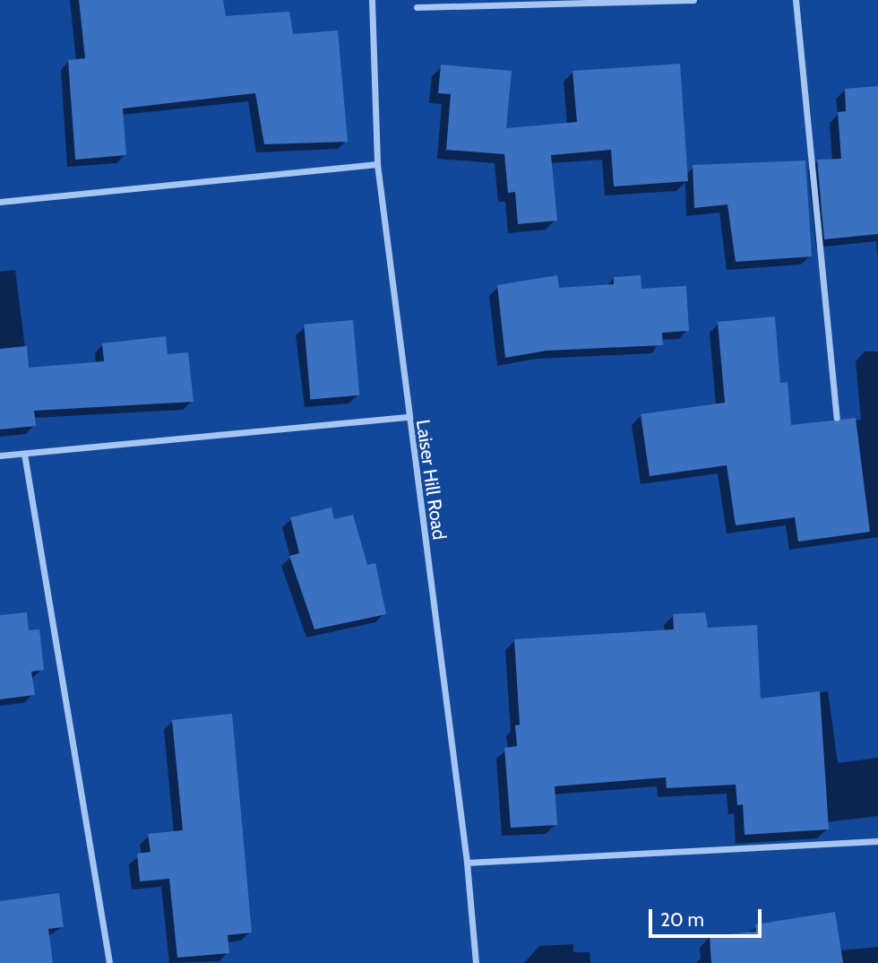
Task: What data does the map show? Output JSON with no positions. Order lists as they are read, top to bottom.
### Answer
{
  "streets": {
    "street": ["Laiser Hill Road"]
  },
  "scale_bar": "20 m"
}
